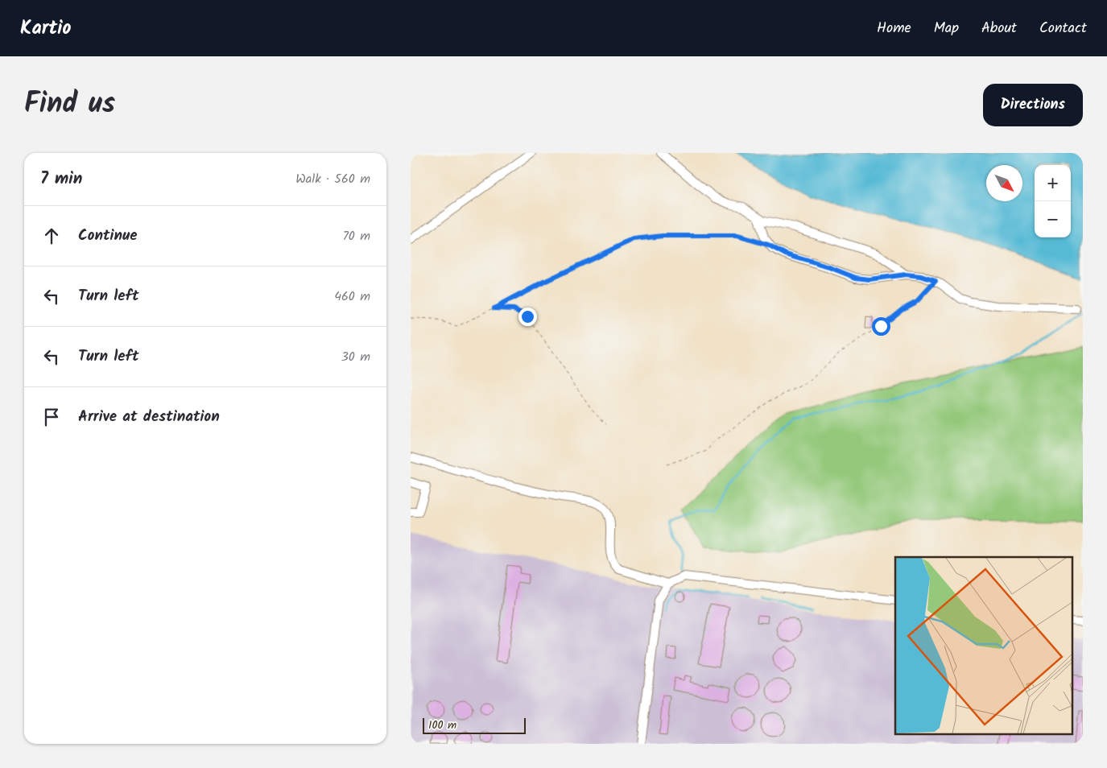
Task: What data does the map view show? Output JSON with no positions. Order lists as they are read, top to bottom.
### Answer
{
  "scale_bar": "100 m",
  "north": "bottom right",
  "page": {
    "header": "Kartio",
    "nav": [
      "Home",
      "Map",
      "About",
      "Contact"
    ],
    "title": "Find us",
    "buttons": "Directions",
    "heading": ["7 min", "Walk · 560 m"],
    "map_buttons": ["+", "−"],
    "list": [
      ["Continue", "70 m"],
      ["Turn left", "460 m"],
      ["Turn left", "30 m"],
      "Arrive at destination"
    ],
    "scale": "100 m"
  }
}
